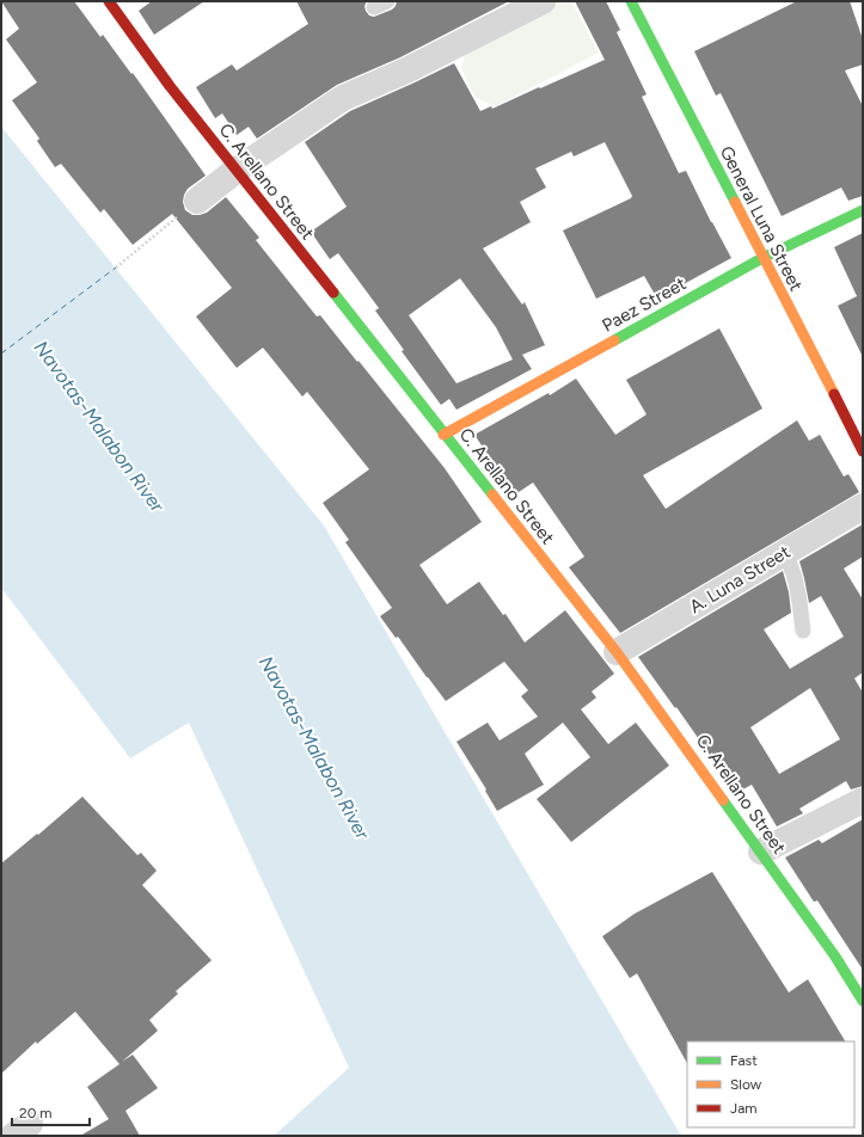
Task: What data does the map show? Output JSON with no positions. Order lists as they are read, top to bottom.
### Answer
{
  "streets": {
    "main road": ["C. Arellano Street", "General Luna Street", "Paez Street"],
    "street": ["A. Luna Street"]
  },
  "crossings": [
    ["C. Arellano Street", "Paez Street"],
    ["C. Arellano Street", "A. Luna Street"],
    ["General Luna Street", "Paez Street"]
  ],
  "water": ["Navotas-Malabon River"],
  "legend": ["Fast", "Slow", "Jam"],
  "scale_bar": "20 m"
}
